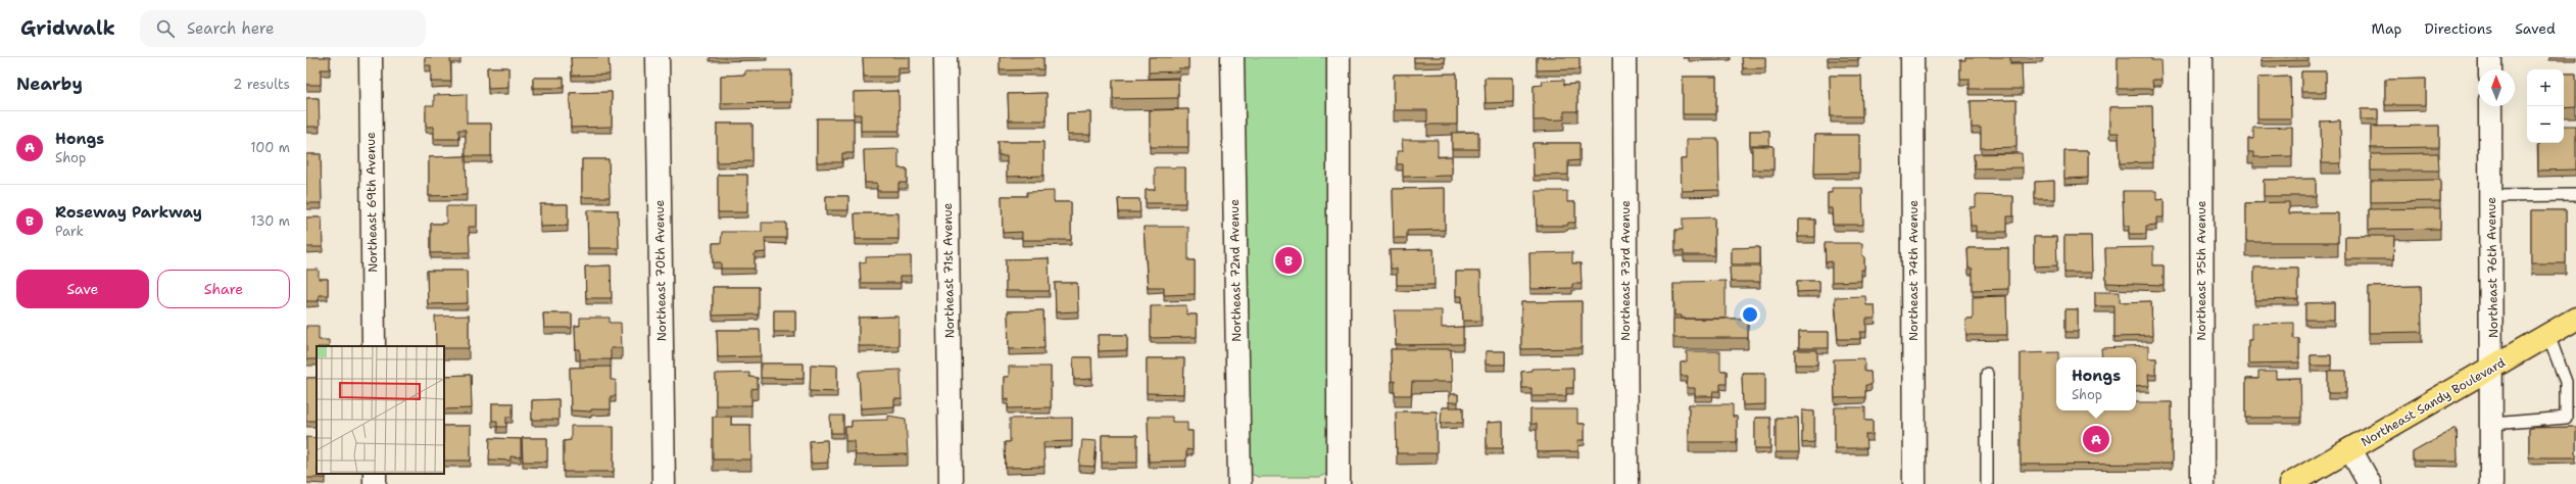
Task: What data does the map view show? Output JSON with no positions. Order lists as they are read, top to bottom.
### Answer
{
  "streets": {
    "main road": ["Northeast Sandy Boulevard"],
    "street": [
      "Northeast 69th Avenue",
      "Northeast 76th Avenue",
      "Northeast 70th Avenue",
      "Northeast 71st Avenue",
      "Northeast 72nd Avenue",
      "Northeast 73rd Avenue",
      "Northeast 74th Avenue",
      "Northeast 75th Avenue"
    ]
  },
  "crossings": [
    ["Northeast 76th Avenue", "Northeast Sandy Boulevard"]
  ],
  "north": "top",
  "page": {
    "header": "Gridwalk",
    "search": "Search here",
    "nav": ["Map", "Directions", "Saved"],
    "heading": ["Nearby", "2 results"],
    "map_buttons": ["+", "−"],
    "list": [
      {
        "mark": "A",
        "name": "Hongs",
        "note": "Shop",
        "value": "100 m"
      },
      {
        "mark": "B",
        "name": "Roseway Parkway",
        "note": "Park",
        "value": "130 m"
      }
    ],
    "pins": ["B", "A"],
    "buttons": ["Save", "Share"],
    "popup": ["Hongs", "Shop"]
  }
}
